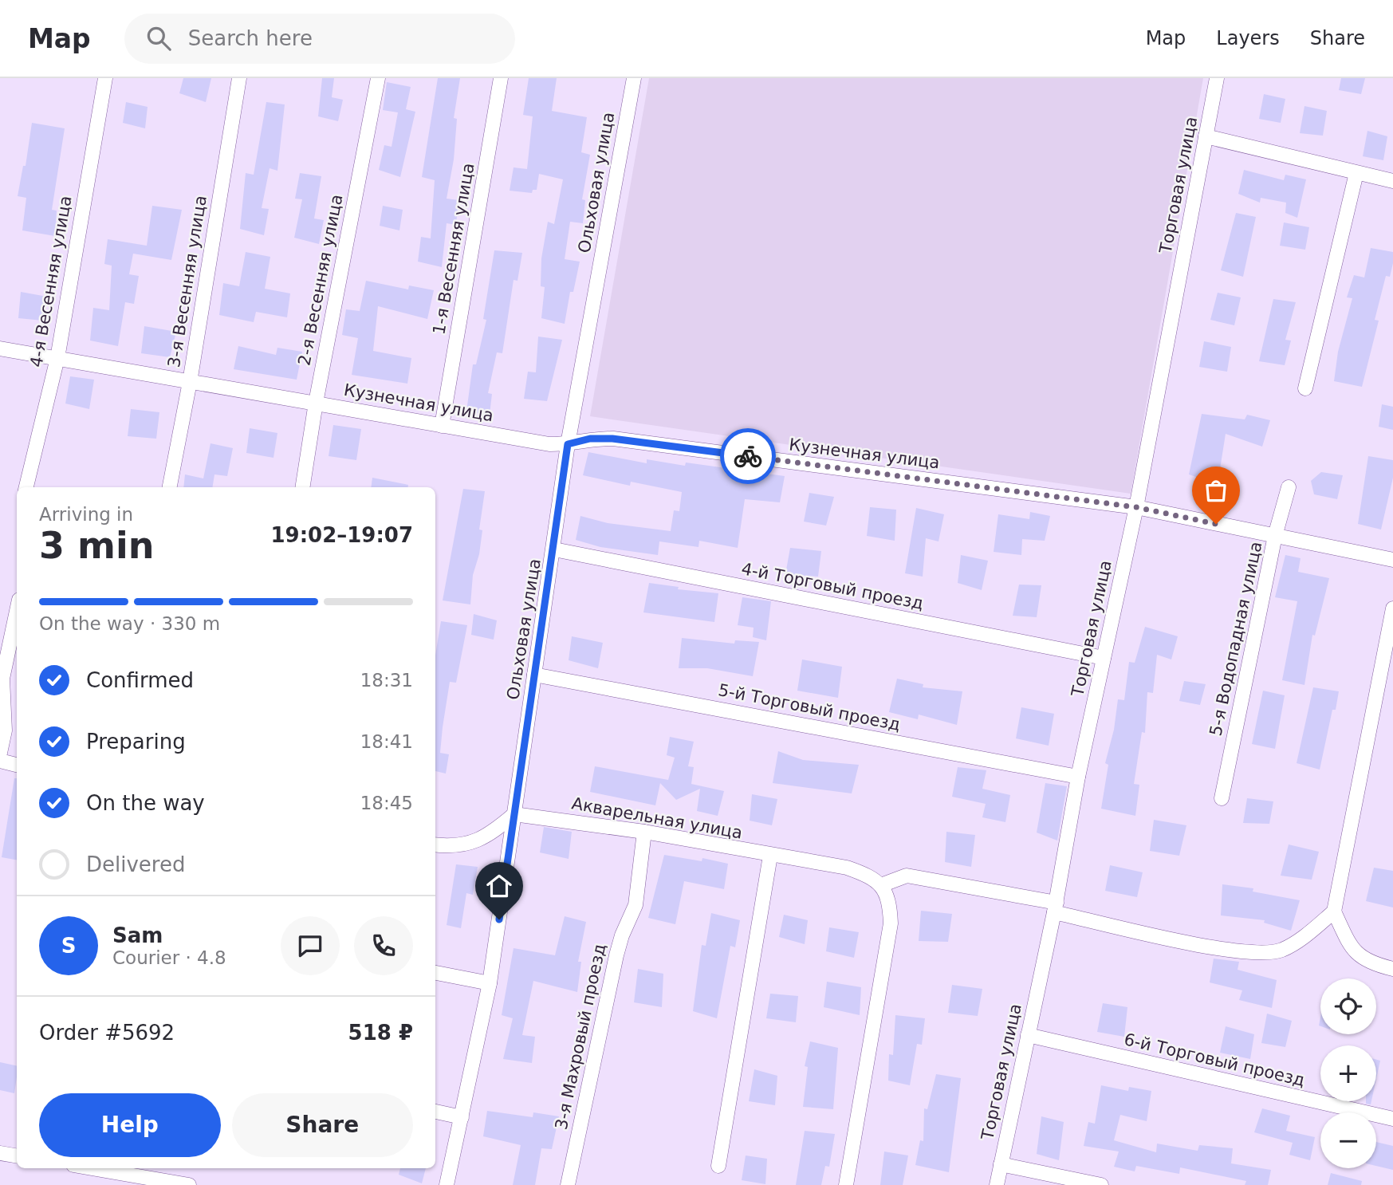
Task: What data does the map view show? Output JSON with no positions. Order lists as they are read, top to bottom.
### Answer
{
  "streets": {
    "street": [
      "Ольховая улица",
      "Торговая улица",
      "1-я Весенняя улица",
      "2-я Весенняя улица",
      "4-я Весенняя улица",
      "3-я Весенняя улица",
      "Кузнечная улица",
      "4-й Торговый проезд",
      "5-я Водопадная улица",
      "5-й Торговый проезд",
      "Акварельная улица",
      "3-я Махровый проезд",
      "6-й Торговый проезд"
    ]
  },
  "crossings": [
    ["Ольховая улица", "Кузнечная улица"],
    ["Ольховая улица", "4-й Торговый проезд"],
    ["Ольховая улица", "5-й Торговый проезд"],
    ["Ольховая улица", "Акварельная улица"],
    ["Торговая улица", "Кузнечная улица"],
    ["Торговая улица", "4-й Торговый проезд"],
    ["Торговая улица", "5-й Торговый проезд"],
    ["Торговая улица", "6-й Торговый проезд"],
    ["1-я Весенняя улица", "Кузнечная улица"],
    ["2-я Весенняя улица", "Кузнечная улица"],
    ["4-я Весенняя улица", "Кузнечная улица"],
    ["3-я Весенняя улица", "Кузнечная улица"],
    ["Кузнечная улица", "5-я Водопадная улица"],
    ["Акварельная улица", "3-я Махровый проезд"]
  ],
  "page": {
    "header": "Map",
    "search": "Search here",
    "nav": ["Map", "Layers", "Share"],
    "heading": ["3 min", "Arriving in", "19:02–19:07"],
    "panel": [
      "Sam",
      "Courier · 4.8",
      "Order #5692",
      "518 ₽"
    ],
    "bar": "On the way · 330 m",
    "list": [
      ["Confirmed", "18:31"],
      ["Preparing", "18:41"],
      ["On the way", "18:45"],
      "Delivered"
    ],
    "round": "S",
    "map_buttons": ["+", "−"],
    "buttons": ["Help", "Share"]
  }
}
